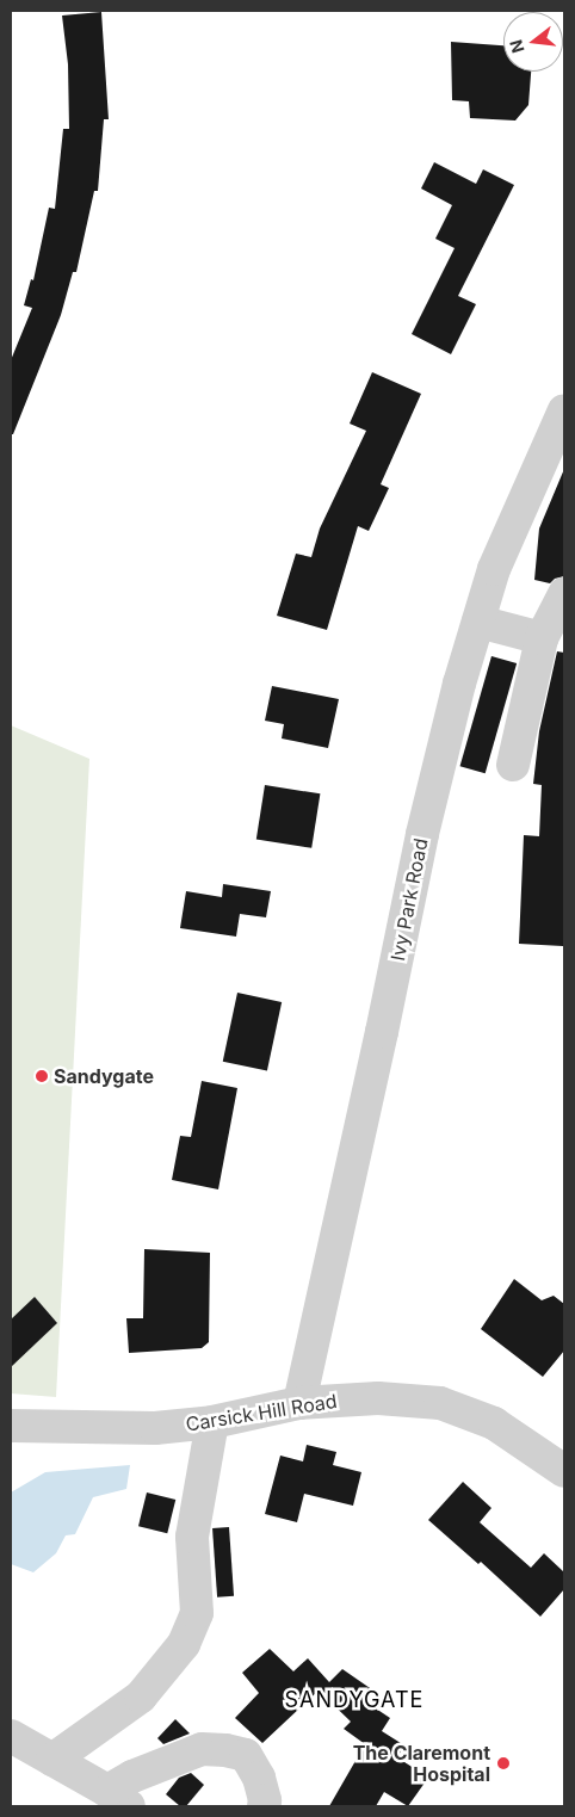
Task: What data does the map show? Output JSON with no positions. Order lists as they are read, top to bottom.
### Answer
{
  "streets": {
    "street": ["Ivy Park Road", "Carsick Hill Road"]
  },
  "crossings": [
    ["Ivy Park Road", "Carsick Hill Road"]
  ],
  "districts": ["SANDYGATE"],
  "places": ["Sandygate", "The Claremont Hospital"],
  "north": "left"
}
